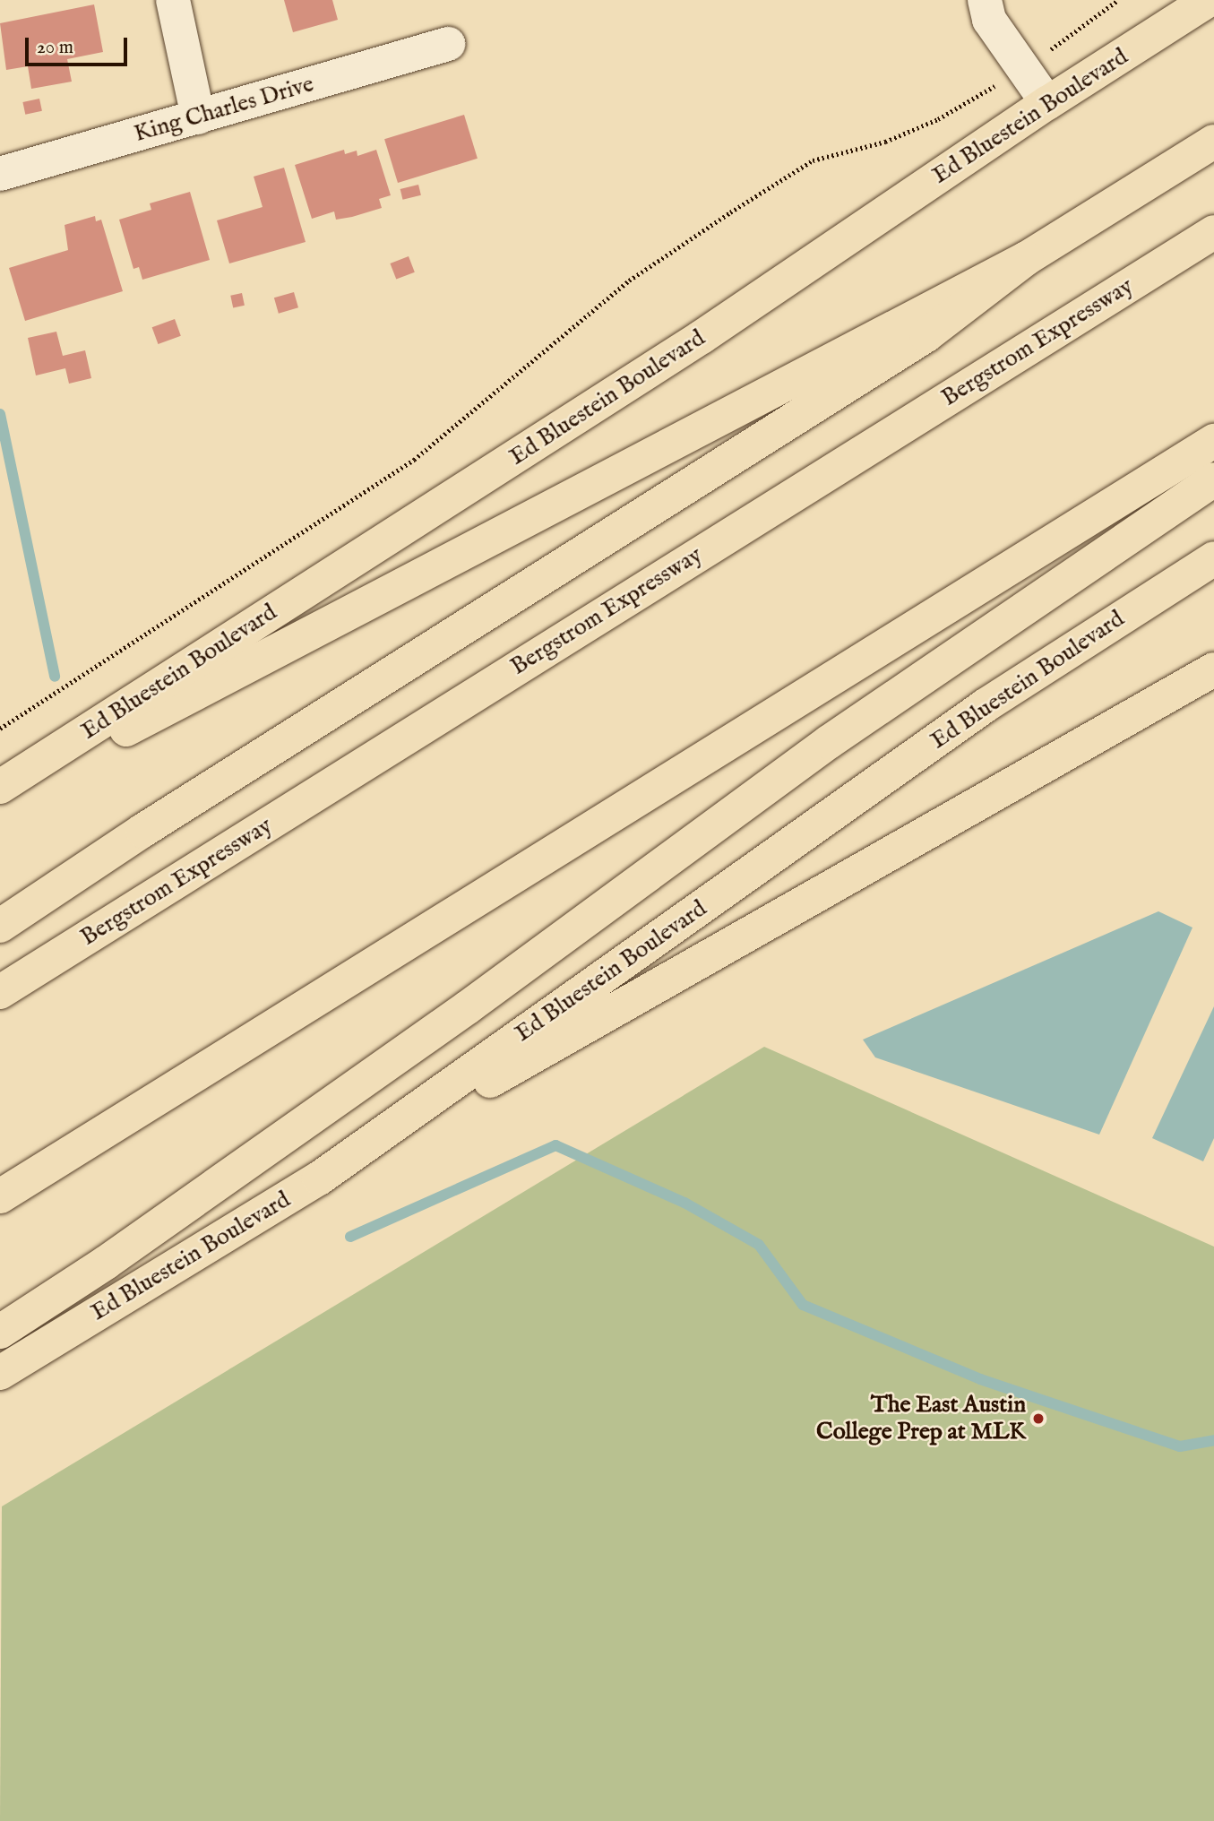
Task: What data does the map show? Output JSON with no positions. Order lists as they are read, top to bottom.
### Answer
{
  "streets": {
    "main road": ["Ed Bluestein Boulevard", "Bergstrom Expressway"],
    "street": ["King Charles Drive"]
  },
  "places": ["The East Austin College Prep at MLK"],
  "scale_bar": "20 m"
}
